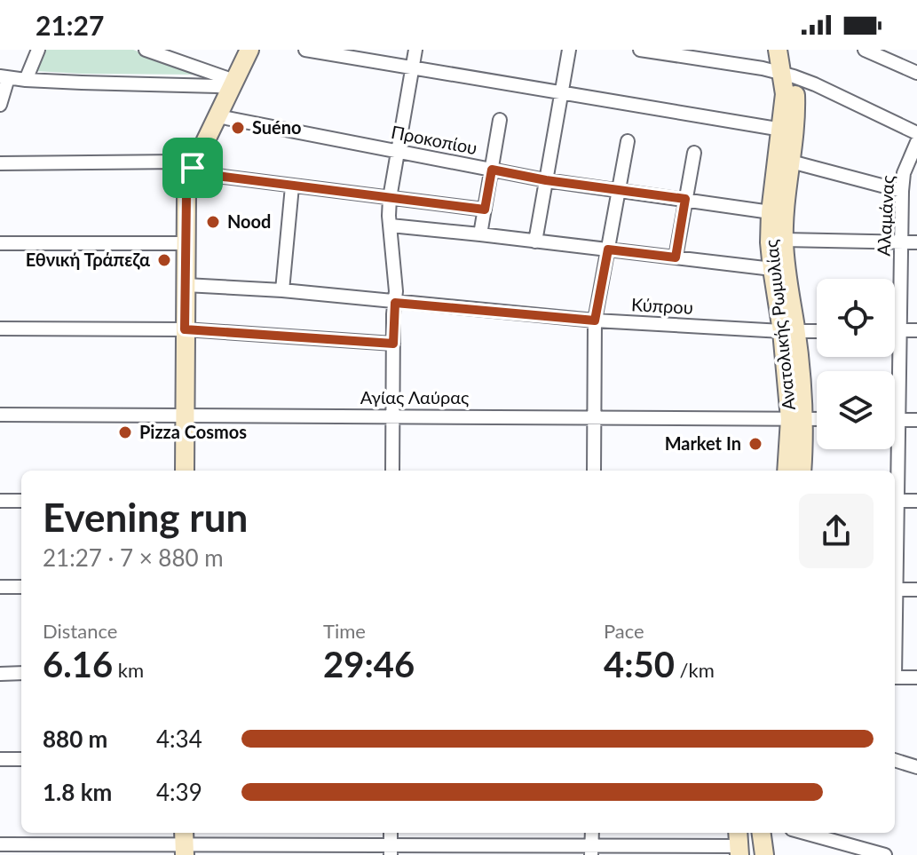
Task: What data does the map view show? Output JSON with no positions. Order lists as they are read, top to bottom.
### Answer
{
  "streets": {
    "main road": ["Ανατολικής Ρωμυλίας"],
    "street": [
      "Προκοπίου",
      "Αλαμάνας",
      "Κύπρου",
      "Αγίας Λαύρας"
    ]
  },
  "crossings": [
    ["Προκοπίου", "Ανατολικής Ρωμυλίας"],
    ["Κύπρου", "Ανατολικής Ρωμυλίας"],
    ["Ανατολικής Ρωμυλίας", "Αγίας Λαύρας"]
  ],
  "places": [
    "Suéno",
    "Nood",
    "Εθνική Τράπεζα",
    "Pizza Cosmos",
    "Market In"
  ],
  "page": {
    "status": "21:27",
    "heading": ["Evening run", "21:27 · 7 × 880 m"],
    "stats": [
      ["Distance", "6.16 km"],
      ["Time", "29:46"],
      ["Pace", "4:50 /km"]
    ],
    "list": [
      {
        "name": "880 m",
        "note": "4:34"
      },
      {
        "name": "1.8 km",
        "note": "4:39"
      }
    ]
  }
}
